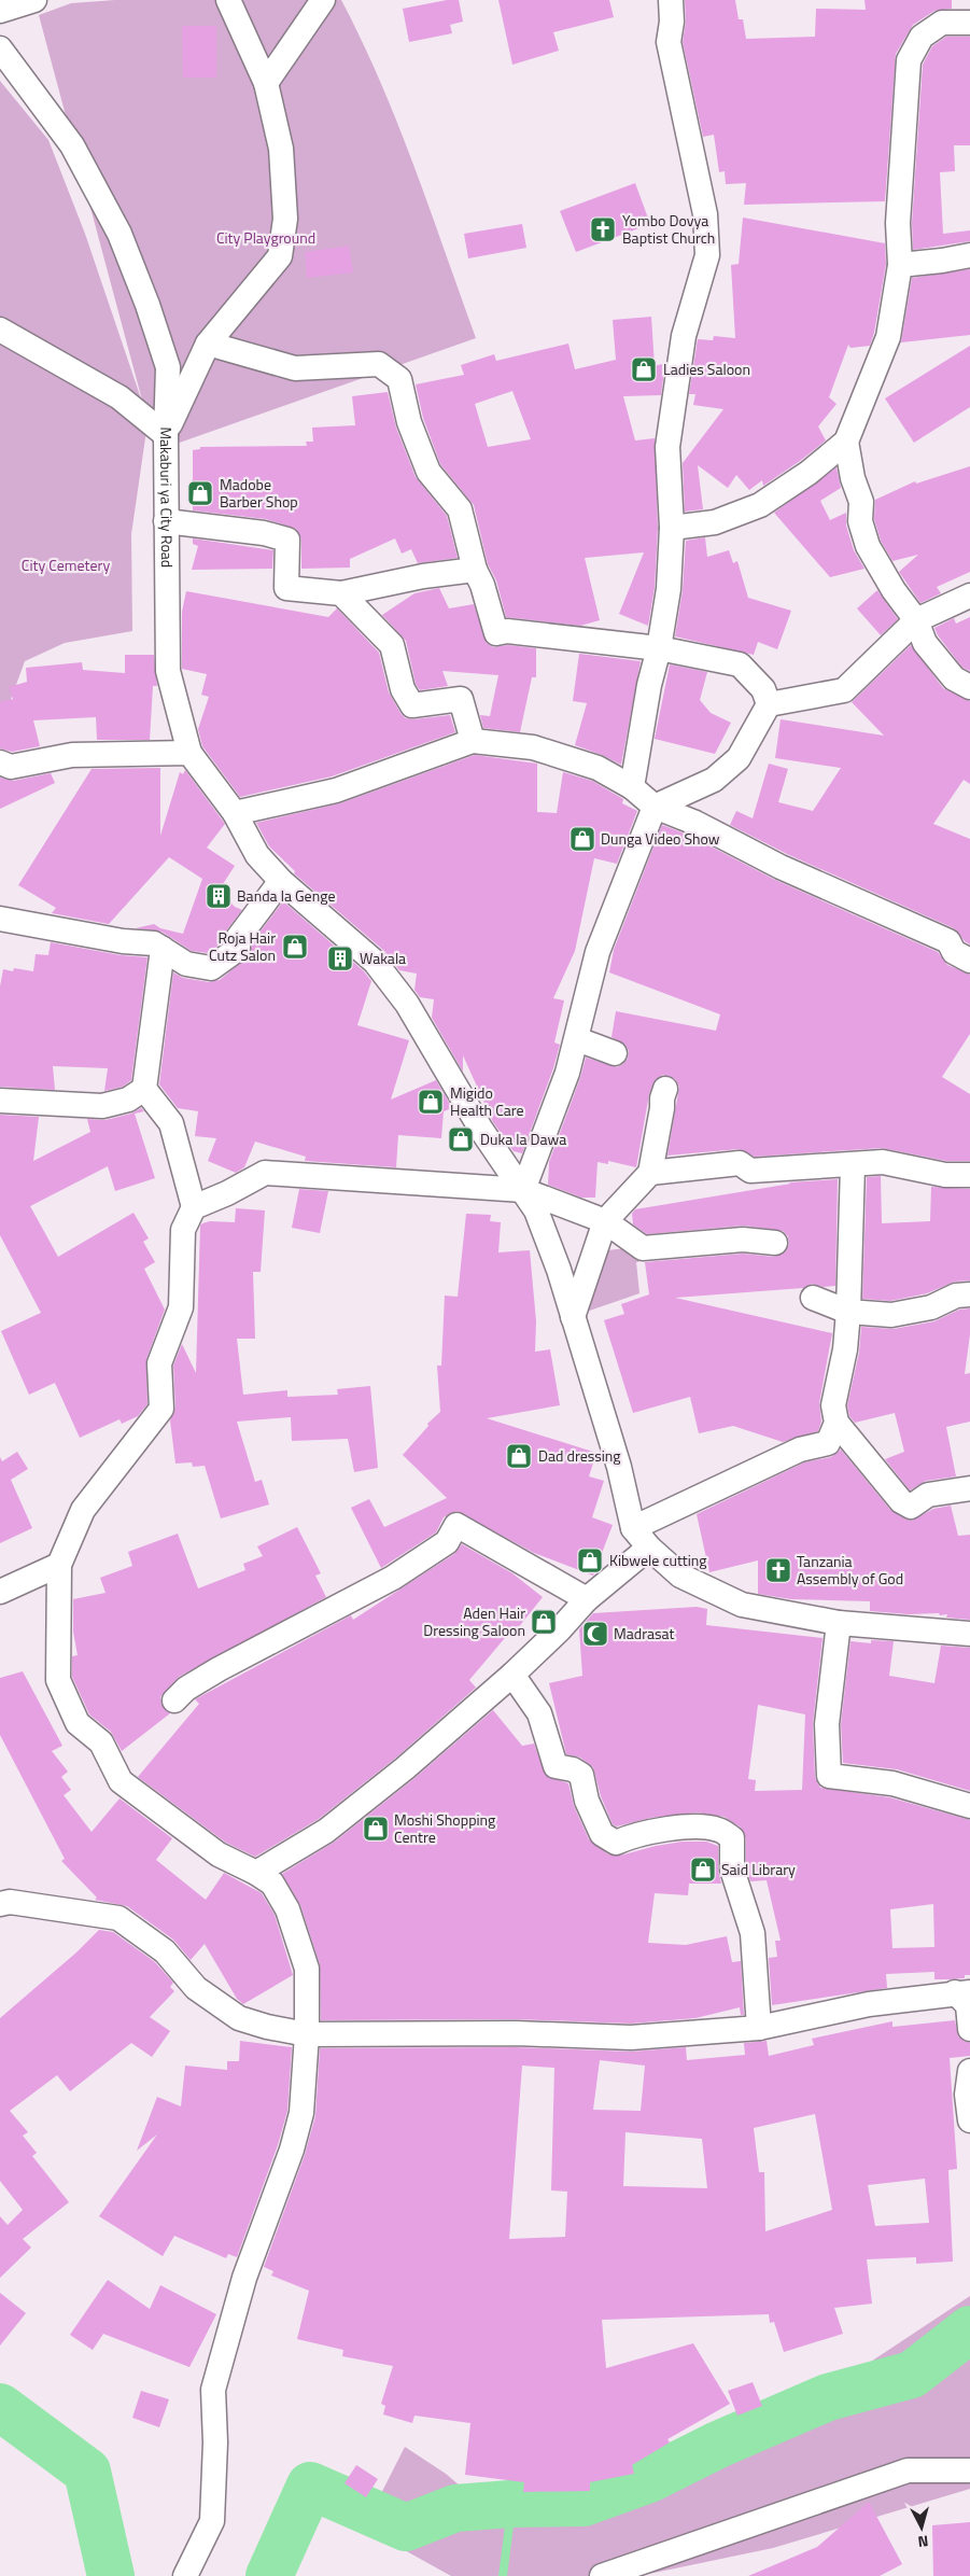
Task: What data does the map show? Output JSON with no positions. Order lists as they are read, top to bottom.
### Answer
{
  "streets": {
    "street": ["Makaburi ya City Road"]
  },
  "parks": ["City Playground", "City Cemetery"],
  "places": {
    "church": ["Yombo Dovya Baptist Church", "Tanzania Assembly of God"],
    "shop": [
      "Ladies Saloon",
      "Madobe Barber Shop",
      "Dunga Video Show",
      "Roja Hair Cutz Salon",
      "Migido Health Care",
      "Duka la Dawa",
      "Dad dressing",
      "Kibwele cutting",
      "Aden Hair Dressing Saloon",
      "Moshi Shopping Centre",
      "Said Library"
    ],
    "building": ["Banda la Genge", "Wakala"],
    "mosque": ["Madrasat"]
  },
  "north": "bottom"
}
